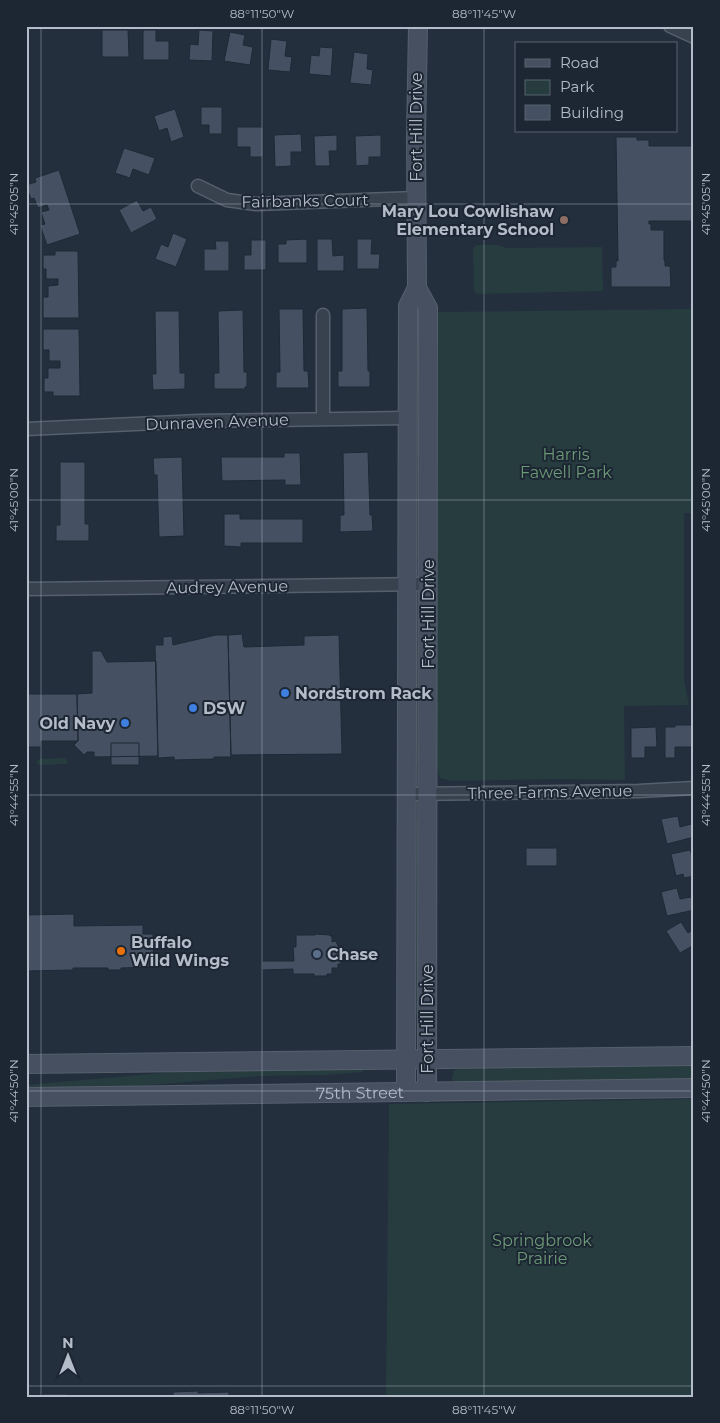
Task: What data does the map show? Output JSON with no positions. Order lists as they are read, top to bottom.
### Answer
{
  "streets": {
    "street": [
      "Fort Hill Drive",
      "Fairbanks Court",
      "Dunraven Avenue",
      "Audrey Avenue",
      "Three Farms Avenue",
      "75th Street"
    ]
  },
  "crossings": [
    ["Fort Hill Drive", "Fairbanks Court"],
    ["Fort Hill Drive", "Dunraven Avenue"],
    ["Fort Hill Drive", "Audrey Avenue"],
    ["Fort Hill Drive", "Three Farms Avenue"],
    ["Fort Hill Drive", "75th Street"]
  ],
  "parks": ["Harris Fawell Park", "Springbrook Prairie"],
  "places": [
    "Mary Lou Cowlishaw Elementary School",
    "Nordstrom Rack",
    "DSW",
    "Old Navy",
    "Buffalo Wild Wings",
    "Chase"
  ],
  "legend": ["Road", "Park", "Building"],
  "north": "top",
  "coordinates": [
    "88°11'50\"W",
    "88°11'45\"W",
    "41°45'05\"N",
    "41°45'00\"N",
    "41°44'55\"N",
    "41°44'50\"N"
  ]
}
